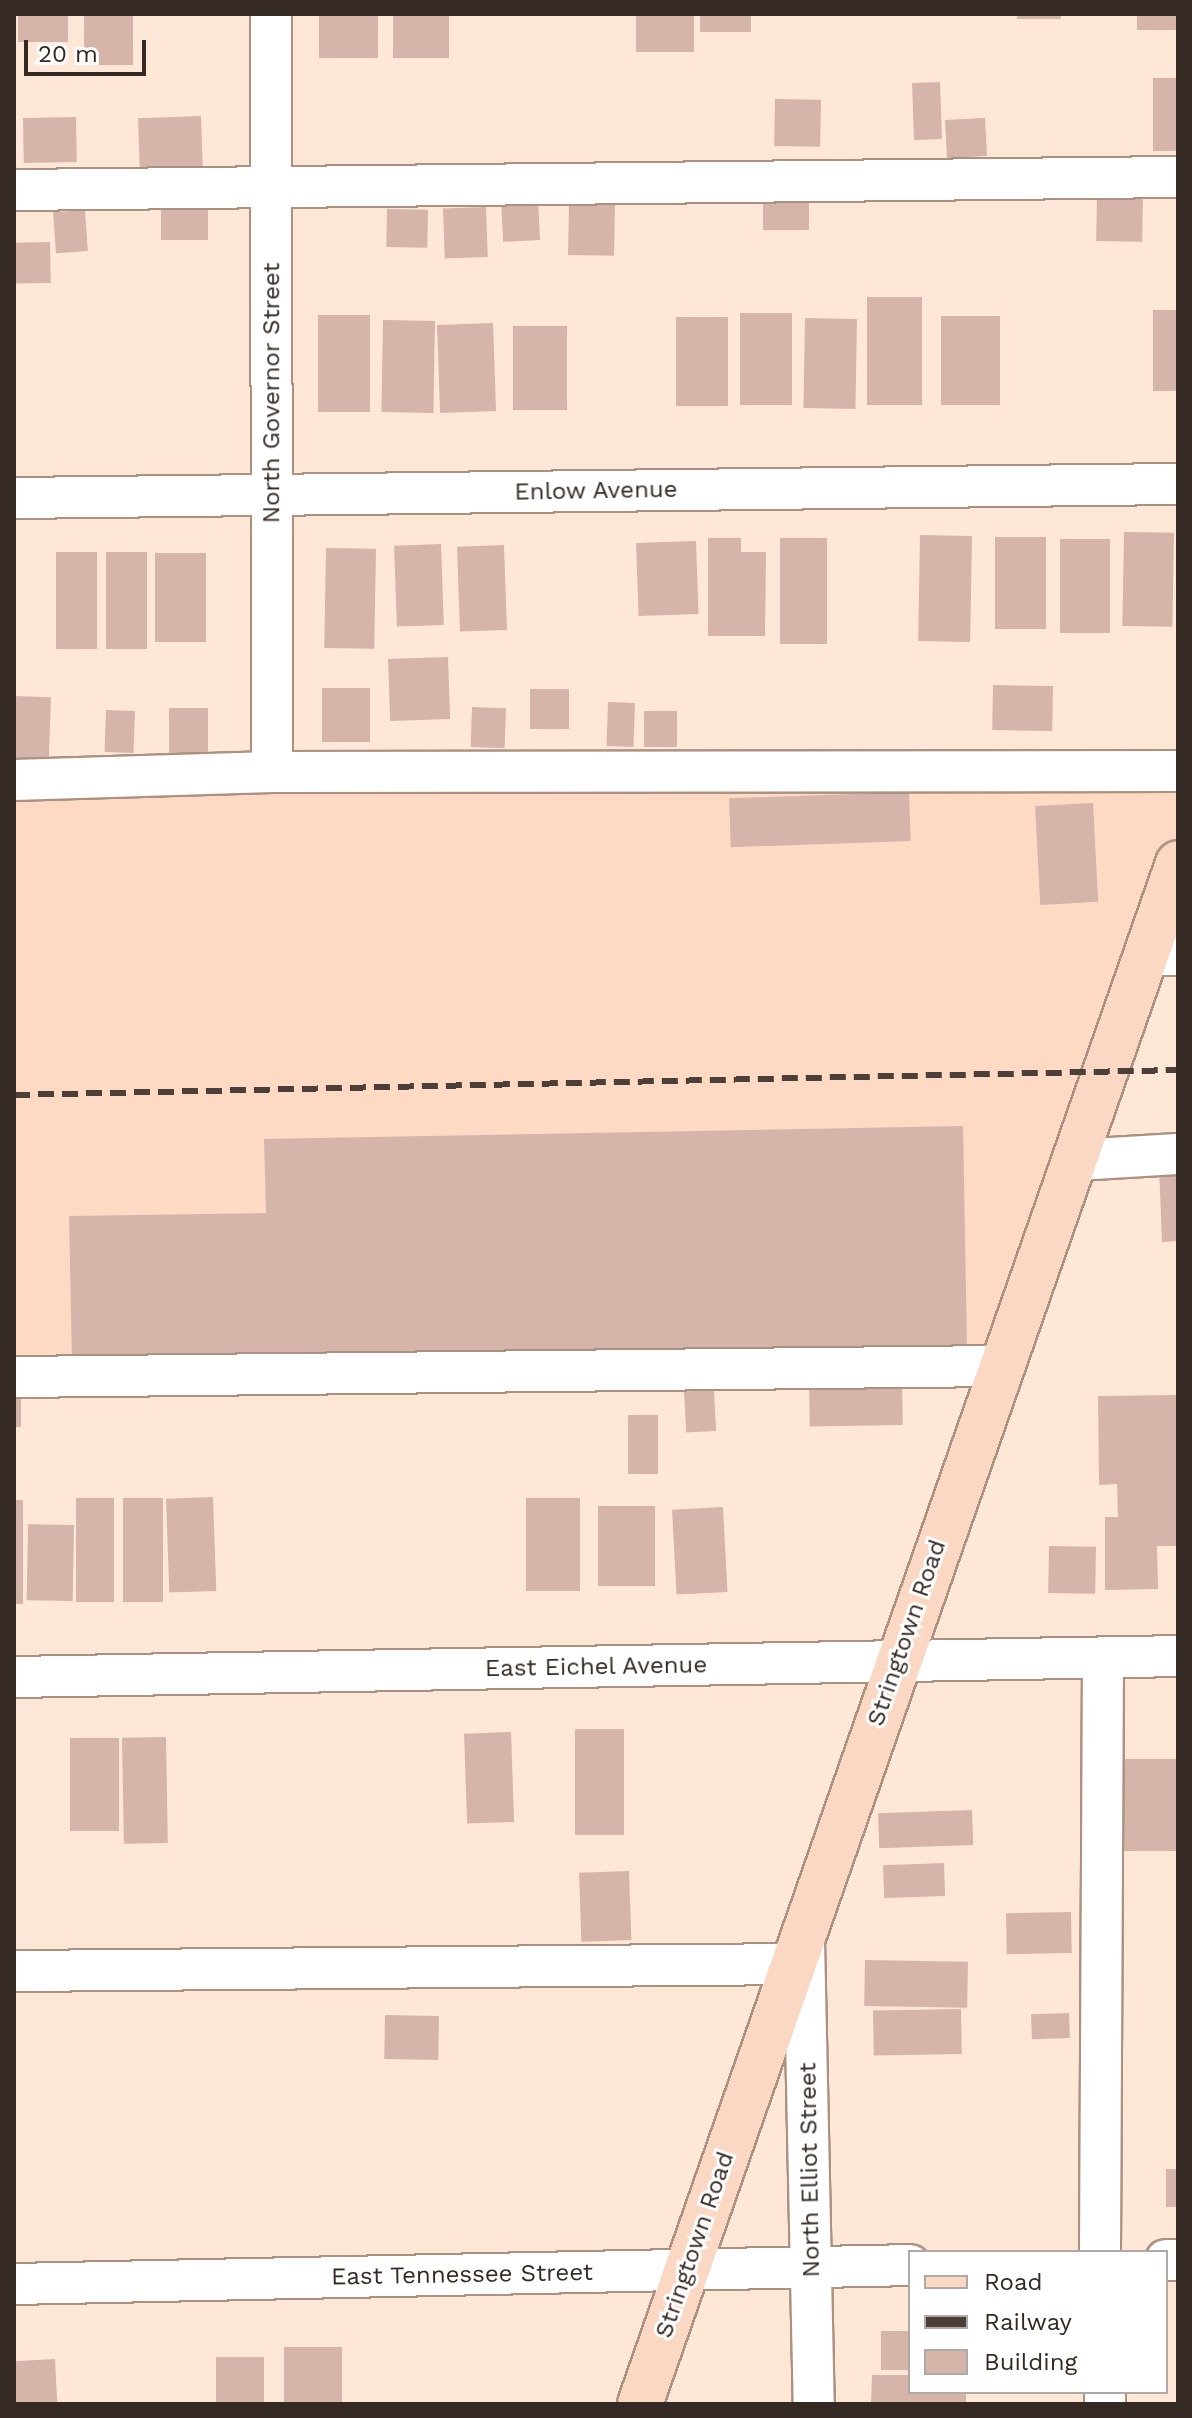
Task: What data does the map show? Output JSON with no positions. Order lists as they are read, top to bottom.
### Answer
{
  "streets": {
    "main road": ["Stringtown Road"],
    "street": [
      "North Governor Street",
      "Enlow Avenue",
      "East Eichel Avenue",
      "North Elliot Street",
      "East Tennessee Street"
    ]
  },
  "crossings": [
    ["North Governor Street", "Enlow Avenue"],
    ["Stringtown Road", "East Eichel Avenue"],
    ["Stringtown Road", "North Elliot Street"],
    ["Stringtown Road", "East Tennessee Street"],
    ["North Elliot Street", "East Tennessee Street"]
  ],
  "legend": ["Road", "Railway", "Building"],
  "scale_bar": "20 m"
}
